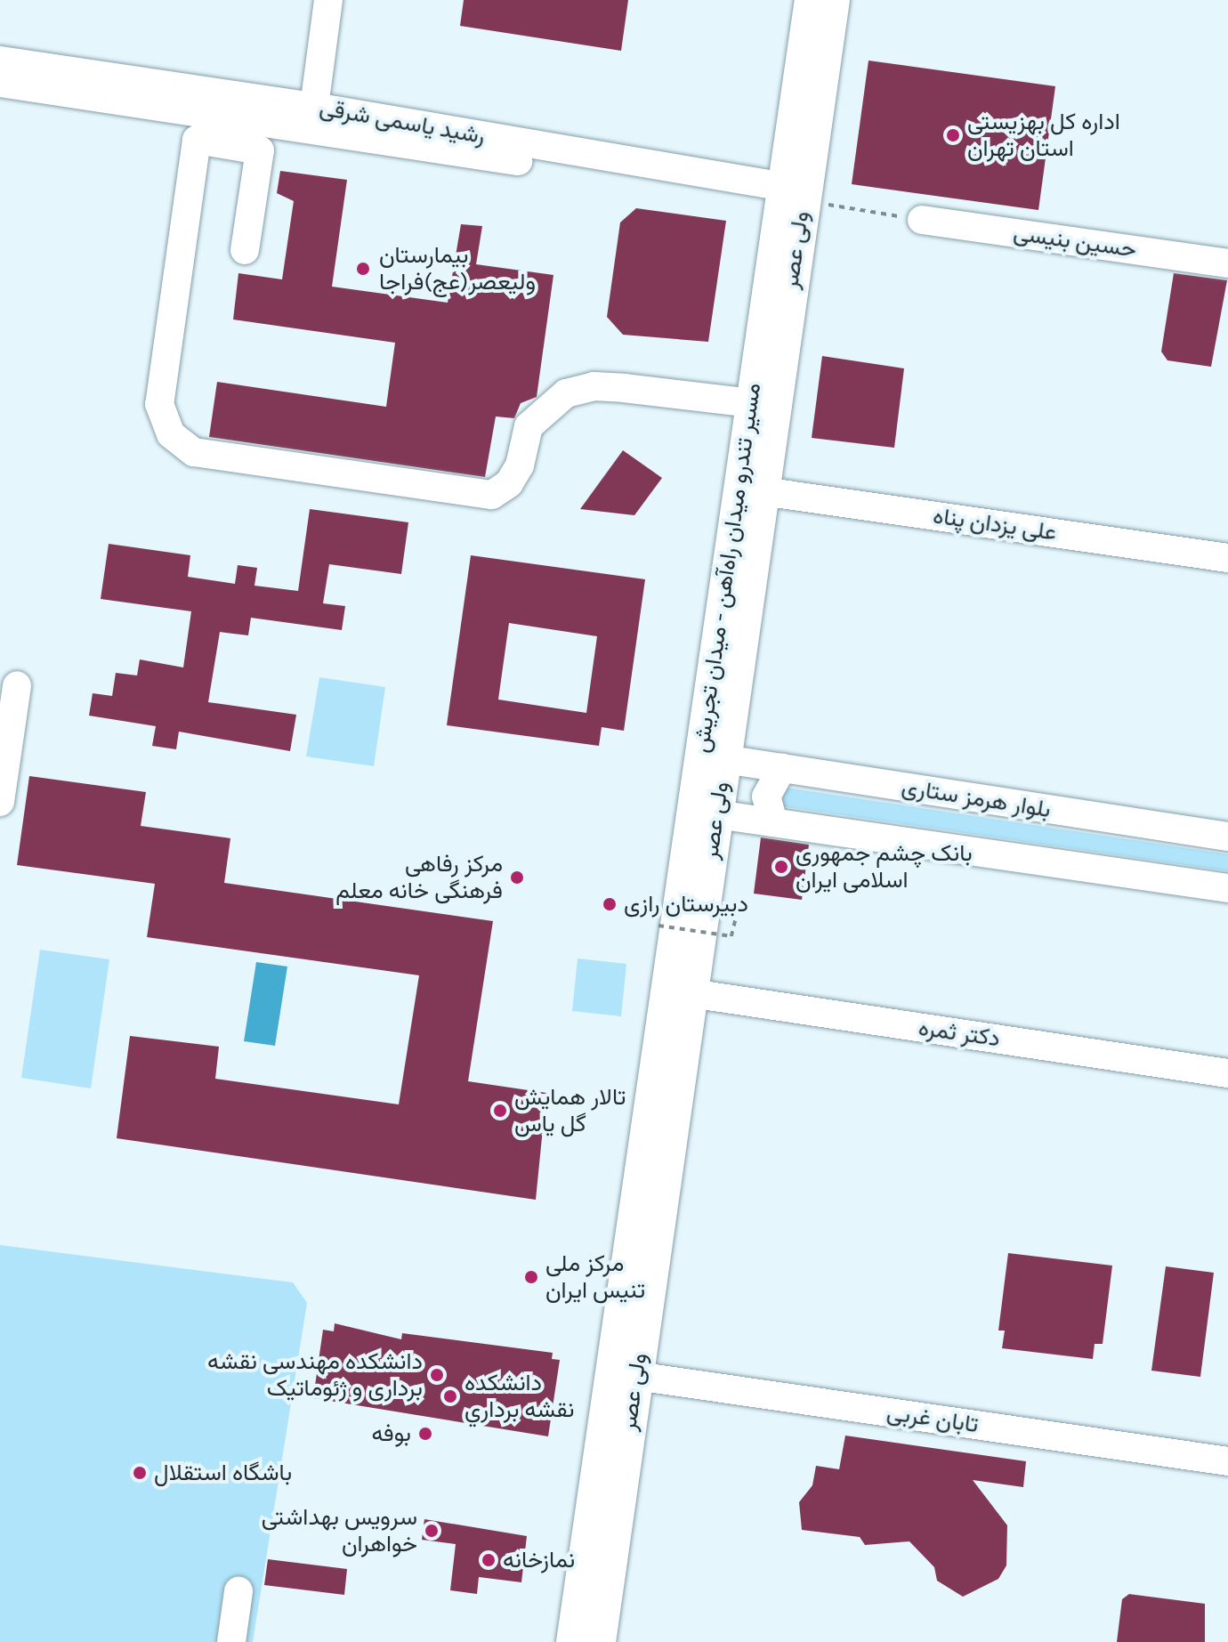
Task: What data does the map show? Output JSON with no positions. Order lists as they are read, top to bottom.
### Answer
{
  "streets": {
    "main road": ["ولی عصر"],
    "street": [
      "رشید یاسمی شرقی",
      "حسین بنیسی",
      "علی یزدان پناه",
      "مسیر تندرو میدان راه‌آهن - میدان تجریش",
      "بلوار هرمز ستاری",
      "دکتر ثمره",
      "تابان غربی"
    ]
  },
  "crossings": [
    ["رشید یاسمی شرقی", "ولی عصر"],
    ["ولی عصر", "علی یزدان پناه"],
    ["ولی عصر", "مسیر تندرو میدان راه‌آهن - میدان تجریش"],
    ["ولی عصر", "بلوار هرمز ستاری"],
    ["ولی عصر", "دکتر ثمره"],
    ["ولی عصر", "تابان غربی"]
  ],
  "places": [
    "اداره کل بهزیستی استان تهران",
    "بیمارستان ولیعصر(عج)فراجا",
    "بانک چشم جمهوری اسلامی ایران",
    "مرکز رفاهی فرهنگی خانه معلم",
    "دبیرستان رازی",
    "تالار همایش گل یاس",
    "مرکز ملی تنیس ایران",
    "دانشکده مهندسی نقشه برداری و ژئوماتیک",
    "دانشكده نقشه برداري",
    "بوفه",
    "باشگاه استقلال",
    "سرویس بهداشتی خواهران",
    "نمازخانه"
  ]
}
